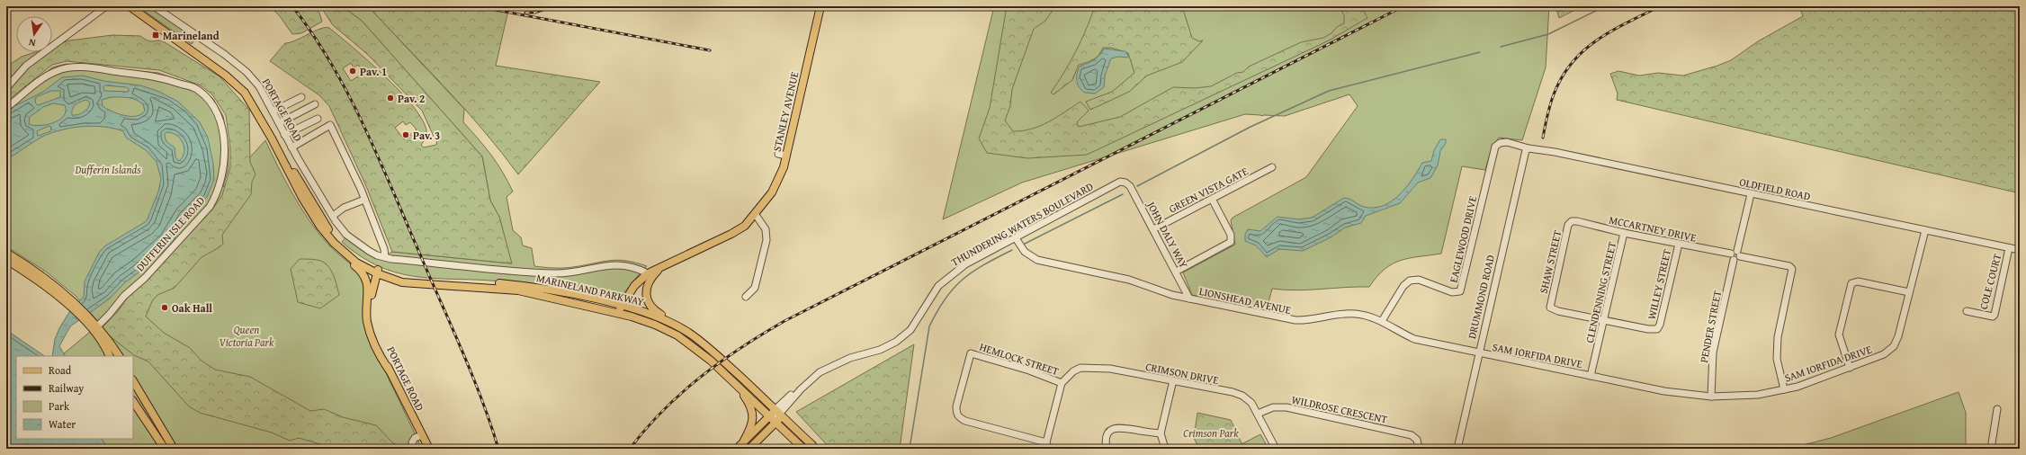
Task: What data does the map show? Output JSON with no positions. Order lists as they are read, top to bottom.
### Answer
{
  "streets": {
    "main road": ["PORTAGE ROAD", "STANLEY AVENUE", "MARINELAND PARKWAY"],
    "street": [
      "OLDFIELD ROAD",
      "GREEN VISTA GATE",
      "THUNDERING WATERS BOULEVARD",
      "MCCARTNEY DRIVE",
      "DUFFERIN ISLE ROAD",
      "JOHN DALY WAY",
      "EAGLEWOOD DRIVE",
      "SHAW STREET",
      "COLE COURT",
      "WILLEY STREET",
      "CLENDENNING STREET",
      "DRUMMOND ROAD",
      "LIONSHEAD AVENUE",
      "PENDER STREET",
      "SAM IORFIDA DRIVE",
      "HEMLOCK STREET",
      "CRIMSON DRIVE",
      "WILDROSE CRESCENT"
    ]
  },
  "crossings": [
    ["PORTAGE ROAD", "MARINELAND PARKWAY"],
    ["STANLEY AVENUE", "MARINELAND PARKWAY"],
    ["OLDFIELD ROAD", "EAGLEWOOD DRIVE"],
    ["OLDFIELD ROAD", "COLE COURT"],
    ["OLDFIELD ROAD", "DRUMMOND ROAD"],
    ["OLDFIELD ROAD", "SAM IORFIDA DRIVE"],
    ["GREEN VISTA GATE", "JOHN DALY WAY"],
    ["THUNDERING WATERS BOULEVARD", "JOHN DALY WAY"],
    ["THUNDERING WATERS BOULEVARD", "MARINELAND PARKWAY"],
    ["THUNDERING WATERS BOULEVARD", "LIONSHEAD AVENUE"],
    ["MCCARTNEY DRIVE", "SHAW STREET"],
    ["MCCARTNEY DRIVE", "WILLEY STREET"],
    ["MCCARTNEY DRIVE", "CLENDENNING STREET"],
    ["MCCARTNEY DRIVE", "PENDER STREET"],
    ["MCCARTNEY DRIVE", "SAM IORFIDA DRIVE"],
    ["JOHN DALY WAY", "LIONSHEAD AVENUE"],
    ["EAGLEWOOD DRIVE", "DRUMMOND ROAD"],
    ["EAGLEWOOD DRIVE", "LIONSHEAD AVENUE"],
    ["SHAW STREET", "WILLEY STREET"],
    ["SHAW STREET", "CLENDENNING STREET"],
    ["WILLEY STREET", "CLENDENNING STREET"],
    ["CLENDENNING STREET", "SAM IORFIDA DRIVE"],
    ["DRUMMOND ROAD", "LIONSHEAD AVENUE"],
    ["DRUMMOND ROAD", "SAM IORFIDA DRIVE"],
    ["LIONSHEAD AVENUE", "SAM IORFIDA DRIVE"],
    ["PENDER STREET", "SAM IORFIDA DRIVE"],
    ["HEMLOCK STREET", "CRIMSON DRIVE"],
    ["CRIMSON DRIVE", "WILDROSE CRESCENT"]
  ],
  "parks": ["Dufferin Islands", "Queen Victoria Park", "Crimson Park"],
  "places": {
    "transit": ["Marineland"],
    "other": [
      "Pav. 1",
      "Pav. 2",
      "Pav. 3",
      "Oak Hall"
    ]
  },
  "legend": [
    "Road",
    "Railway",
    "Park",
    "Water"
  ],
  "north": "bottom"
}
